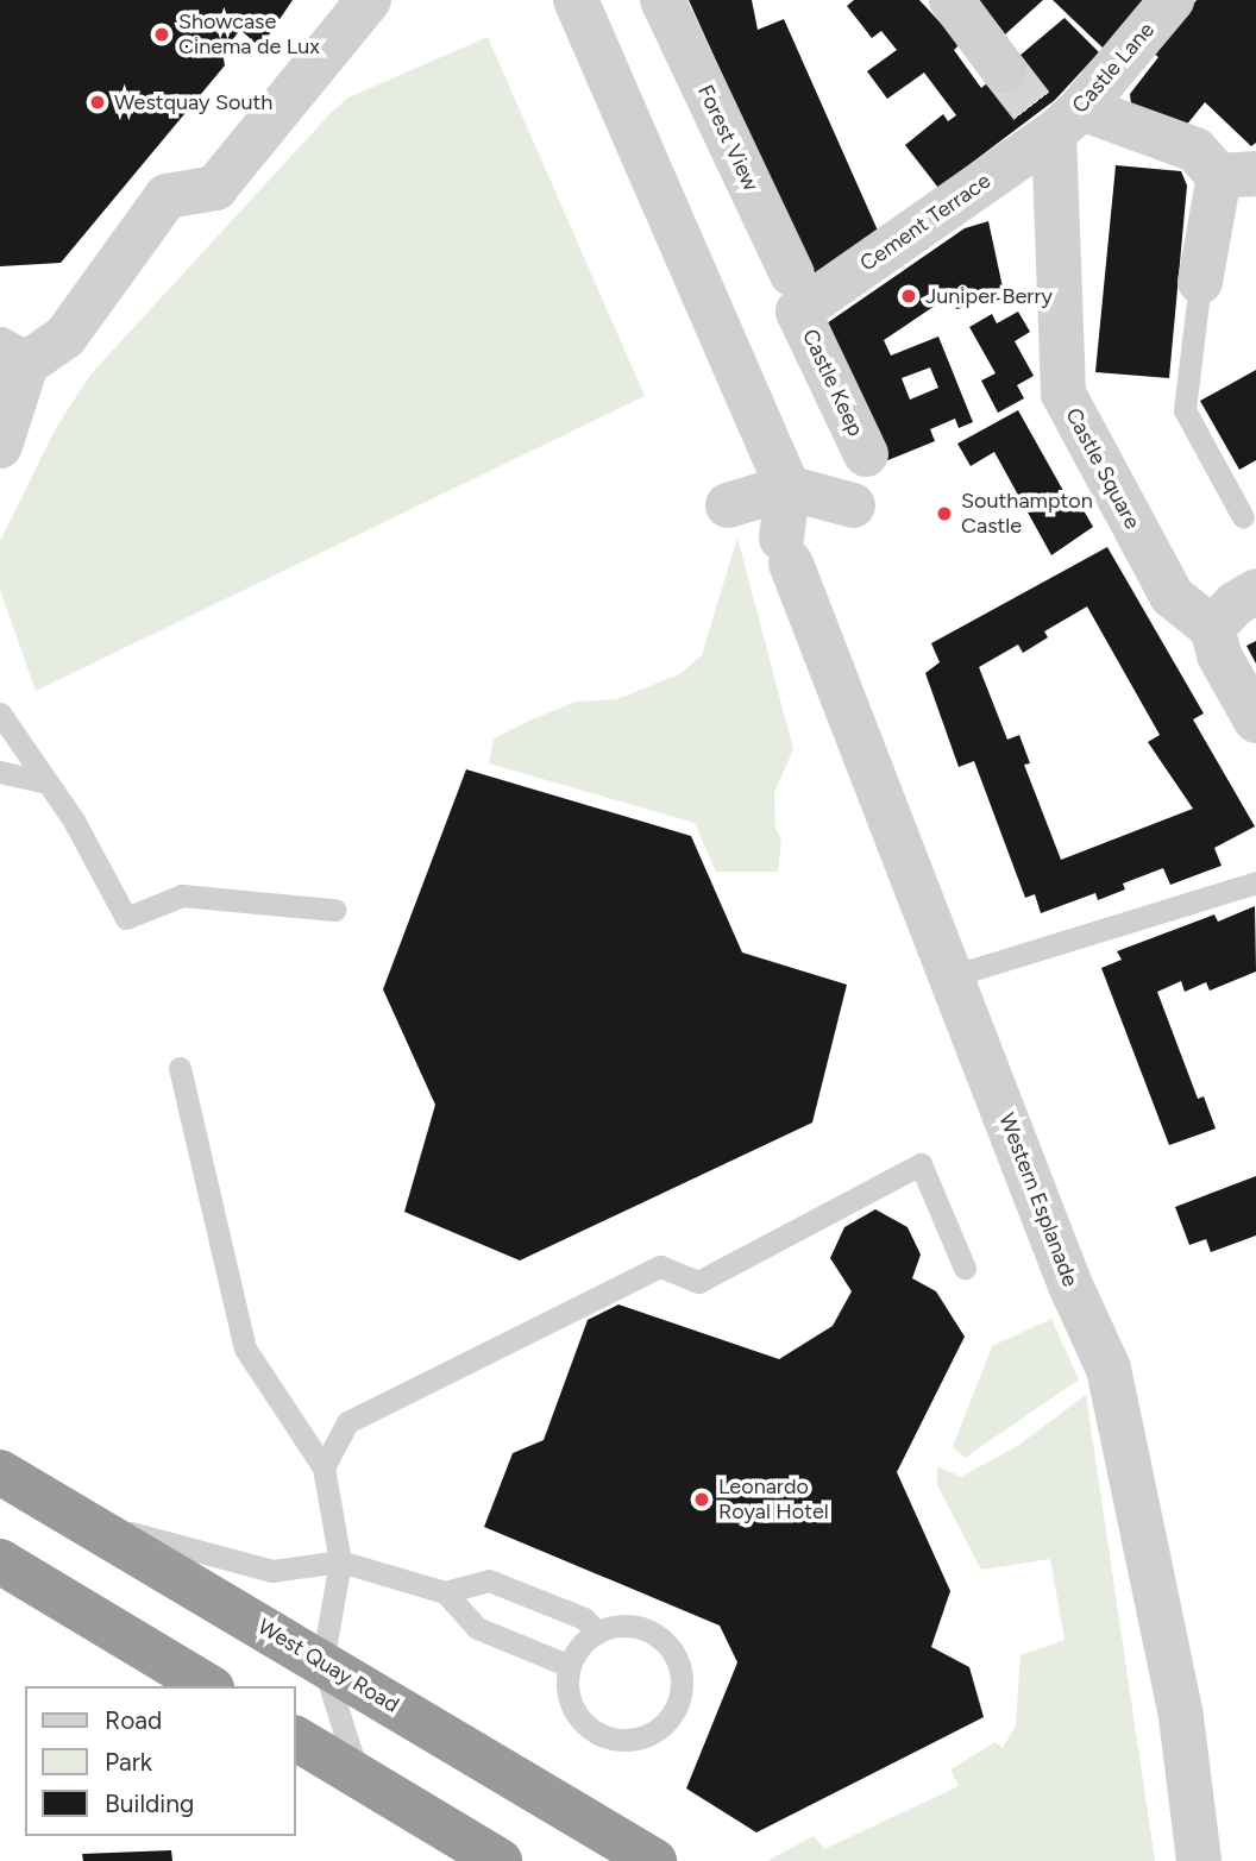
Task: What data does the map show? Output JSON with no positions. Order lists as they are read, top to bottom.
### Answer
{
  "streets": {
    "highway": ["West Quay Road"],
    "street": [
      "Castle Lane",
      "Forest View",
      "Cement Terrace",
      "Castle Keep",
      "Castle Square",
      "Western Esplanade"
    ]
  },
  "crossings": [
    ["Castle Lane", "Cement Terrace"],
    ["Castle Lane", "Castle Square"],
    ["Forest View", "Cement Terrace"],
    ["Forest View", "Castle Keep"],
    ["Cement Terrace", "Castle Keep"],
    ["Cement Terrace", "Castle Square"]
  ],
  "places": [
    "Showcase Cinema de Lux",
    "Westquay South",
    "Juniper Berry",
    "Southampton Castle",
    "Leonardo Royal Hotel"
  ],
  "legend": ["Road", "Park", "Building"]
}
